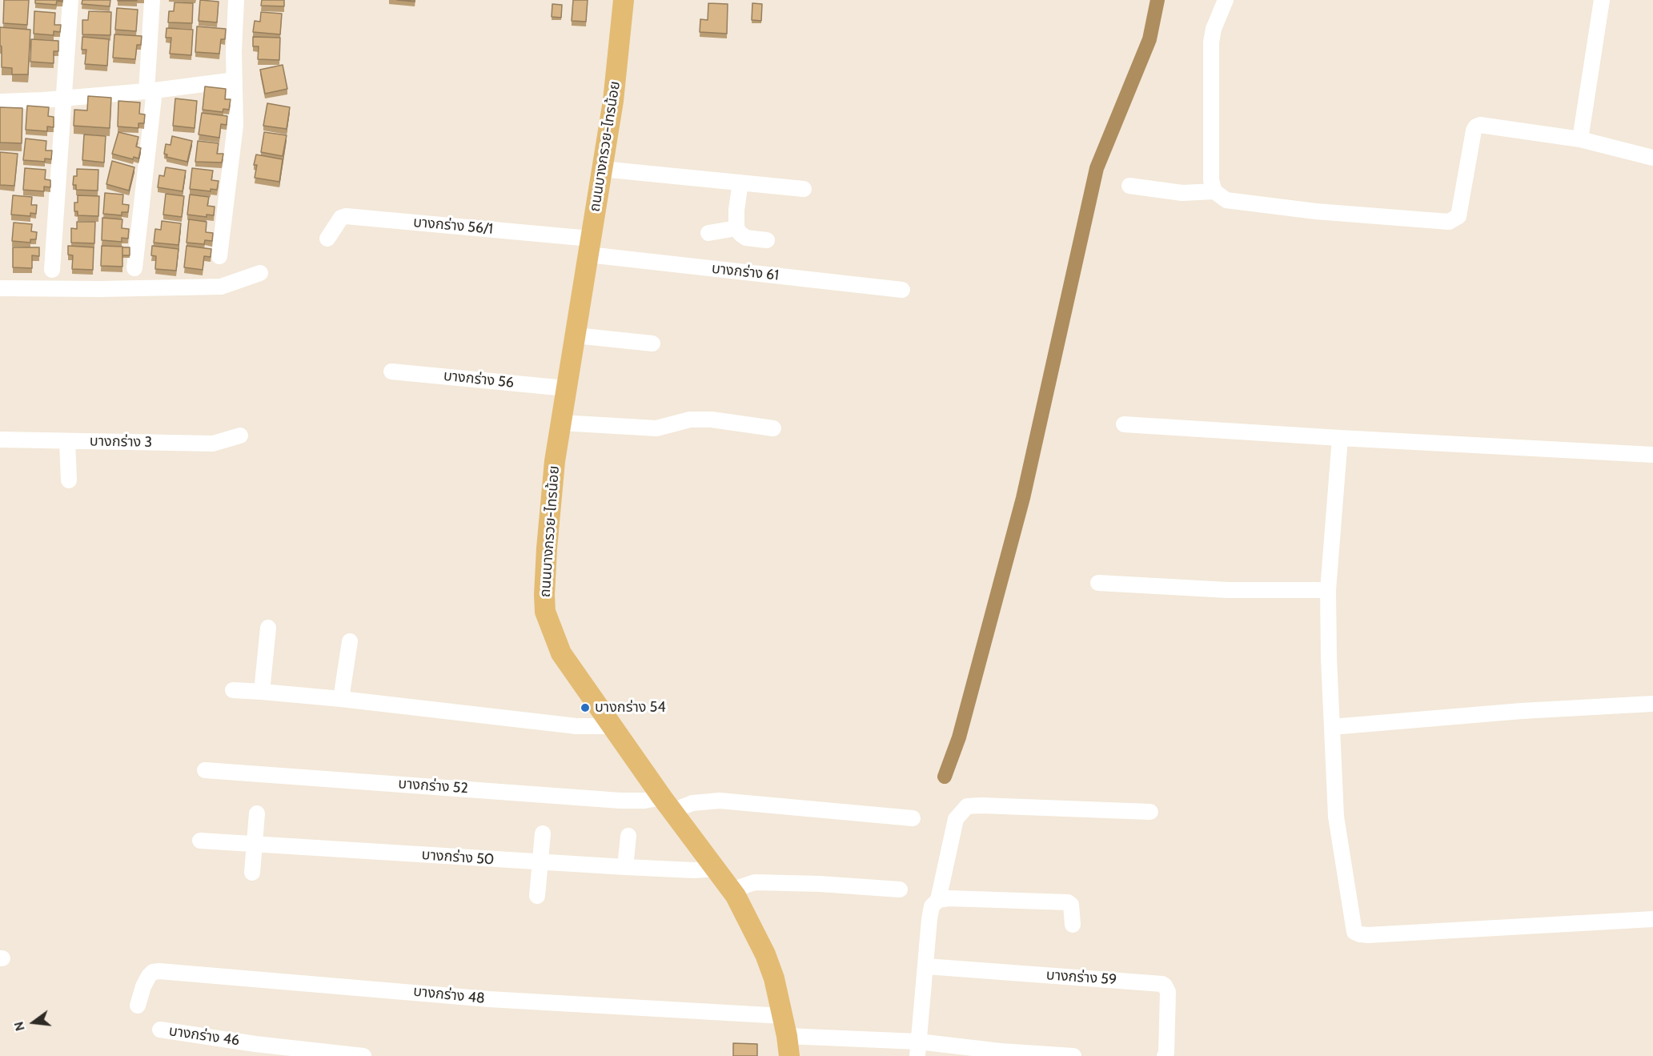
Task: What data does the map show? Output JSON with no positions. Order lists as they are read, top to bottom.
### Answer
{
  "streets": {
    "main road": ["ถนนบางกรวย-ไทรน้อย"],
    "street": [
      "บางกร่าง 56/1",
      "บางกร่าง 61",
      "บางกร่าง 56",
      "บางกร่าง 3",
      "บางกร่าง 52",
      "บางกร่าง 50",
      "บางกร่าง 59",
      "บางกร่าง 48",
      "บางกร่าง 46"
    ]
  },
  "crossings": [
    ["ถนนบางกรวย-ไทรน้อย", "บางกร่าง 56/1"],
    ["ถนนบางกรวย-ไทรน้อย", "บางกร่าง 61"],
    ["ถนนบางกรวย-ไทรน้อย", "บางกร่าง 56"],
    ["ถนนบางกรวย-ไทรน้อย", "บางกร่าง 52"],
    ["ถนนบางกรวย-ไทรน้อย", "บางกร่าง 50"],
    ["ถนนบางกรวย-ไทรน้อย", "บางกร่าง 48"],
    ["บางกร่าง 56/1", "บางกร่าง 61"]
  ],
  "places": ["บางกร่าง 54"],
  "north": "left"
}
